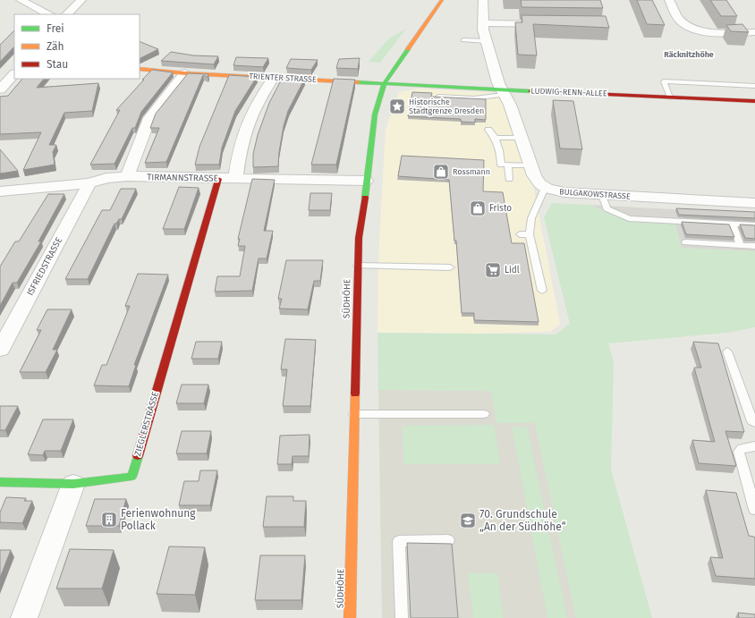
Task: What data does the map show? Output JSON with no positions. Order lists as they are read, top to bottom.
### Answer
{
  "streets": {
    "street": [
      "TRIENTER STRASSE",
      "LUDWIG-RENN-ALLEE",
      "TIRMANNSTRASSE",
      "BULGAKOWSTRASSE",
      "ISFRIEDSTRASSE",
      "SÜDHÖHE",
      "ZIEGLERSTRASSE"
    ]
  },
  "crossings": [
    ["TRIENTER STRASSE", "LUDWIG-RENN-ALLEE"],
    ["TRIENTER STRASSE", "SÜDHÖHE"],
    ["LUDWIG-RENN-ALLEE", "SÜDHÖHE"],
    ["TIRMANNSTRASSE", "ISFRIEDSTRASSE"],
    ["TIRMANNSTRASSE", "SÜDHÖHE"],
    ["TIRMANNSTRASSE", "ZIEGLERSTRASSE"]
  ],
  "districts": ["Räcknitzhöhe"],
  "places": {
    "place": ["Historische Stadtgrenze Dresden"],
    "shop": ["Rossmann", "Fristo"],
    "supermarket": ["Lidl"],
    "building": ["Ferienwohnung Pollack"],
    "school or university": ["70. Grundschule „An der Südhöhe“"]
  },
  "legend": ["Frei", "Zäh", "Stau"]
}
